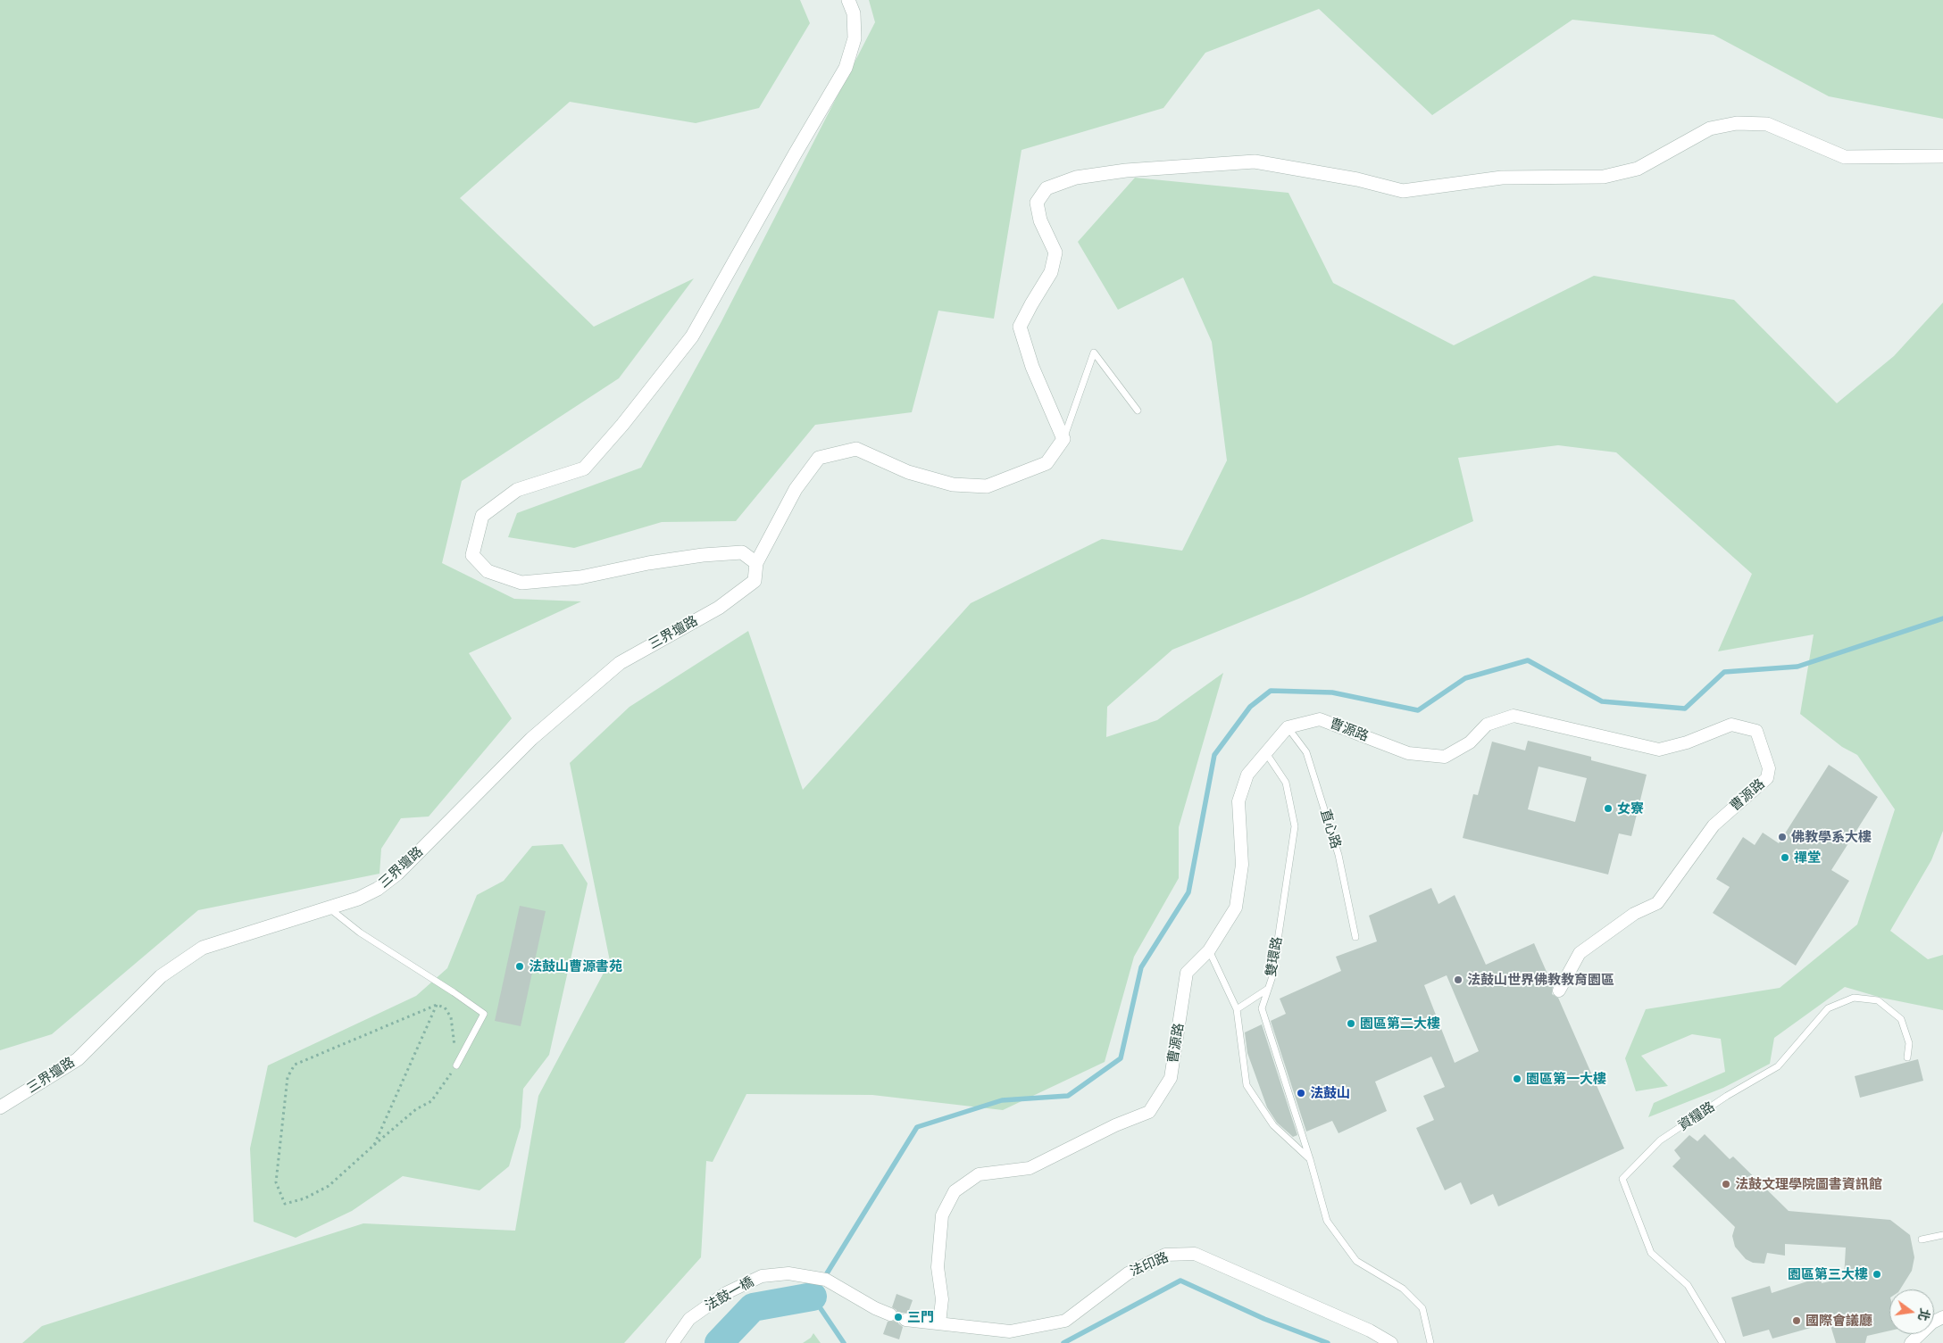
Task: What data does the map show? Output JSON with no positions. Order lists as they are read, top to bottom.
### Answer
{
  "streets": {
    "street": [
      "三界壇路",
      "曹源路",
      "法印路",
      "法鼓一橋"
    ],
    "lane": ["直心路", "雙環路", "資糧路"]
  },
  "crossings": [
    ["曹源路", "直心路"],
    ["曹源路", "雙環路"],
    ["曹源路", "法印路"]
  ],
  "places": [
    "女寮",
    "佛教學系大樓",
    "禪堂",
    "法鼓山曹源書苑",
    "法鼓山世界佛教教育園區",
    "園區第二大樓",
    "園區第一大樓",
    "法鼓山",
    "法鼓文理學院圖書資訊館",
    "園區第三大樓",
    "三門",
    "國際會議廳"
  ],
  "north": "right"
}
